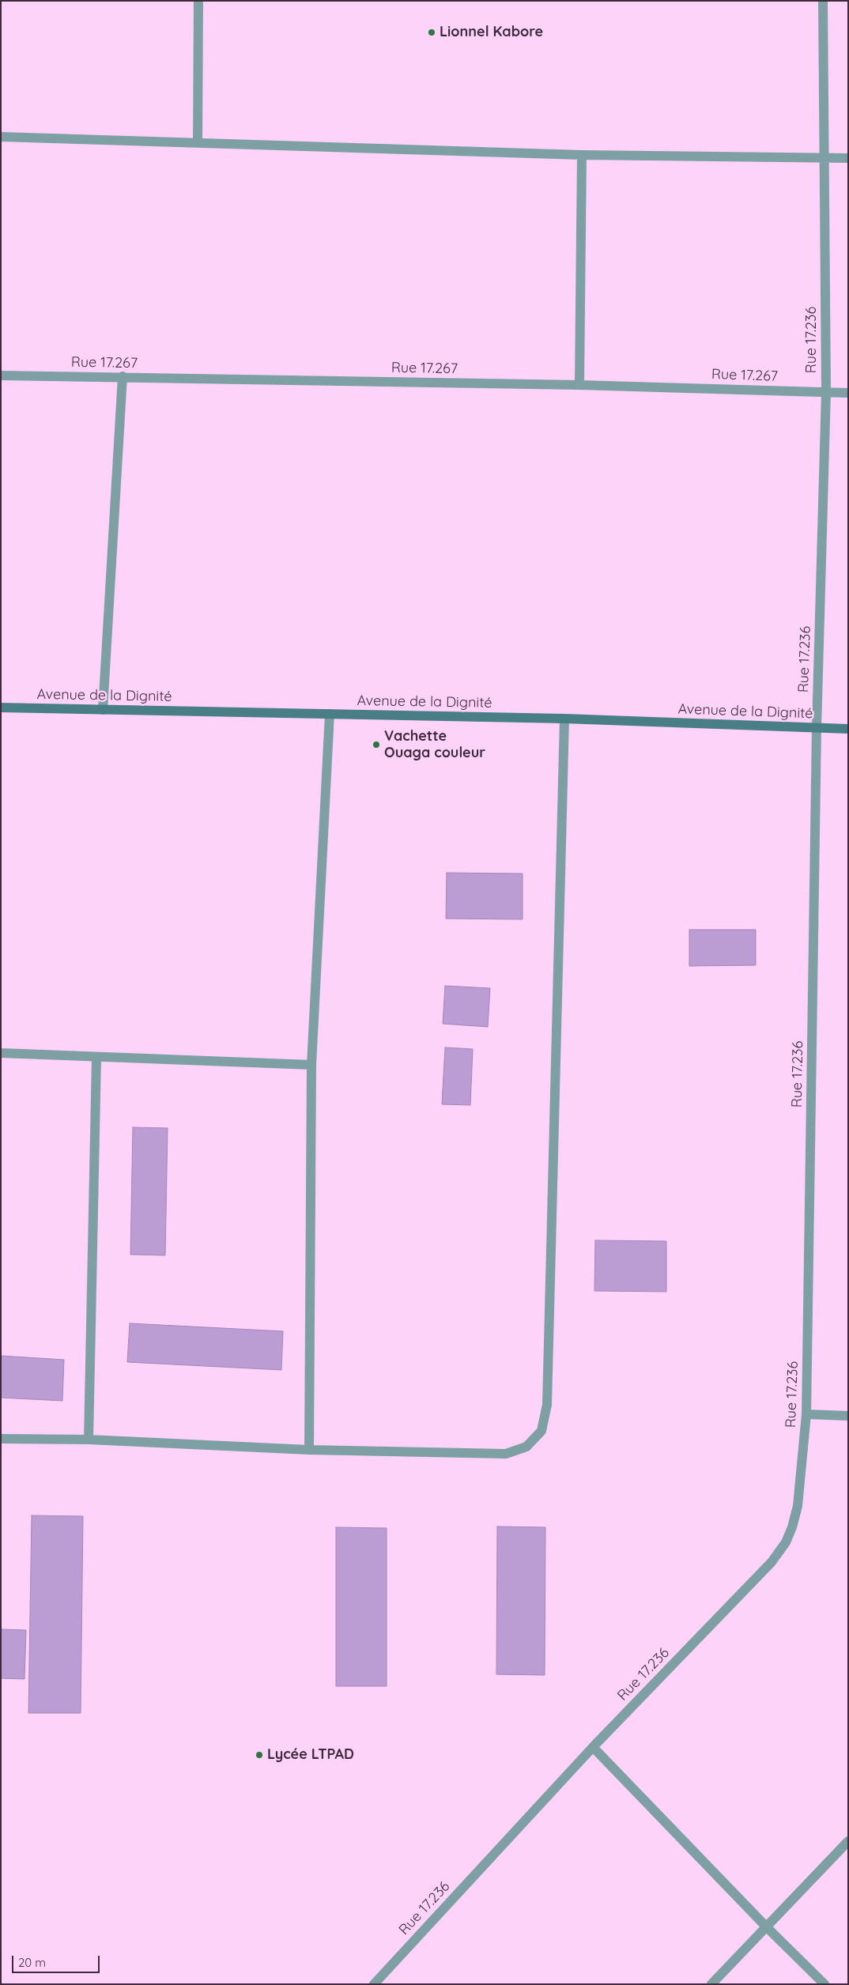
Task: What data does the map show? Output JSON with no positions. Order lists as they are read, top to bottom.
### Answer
{
  "streets": {
    "street": ["Rue 17.236", "Rue 17.267", "Avenue de la Dignité"]
  },
  "crossings": [
    ["Rue 17.236", "Rue 17.267"],
    ["Rue 17.236", "Avenue de la Dignité"]
  ],
  "places": ["Lionnel Kabore", "Vachette Ouaga couleur", "Lycée LTPAD"],
  "scale_bar": "20 m"
}
